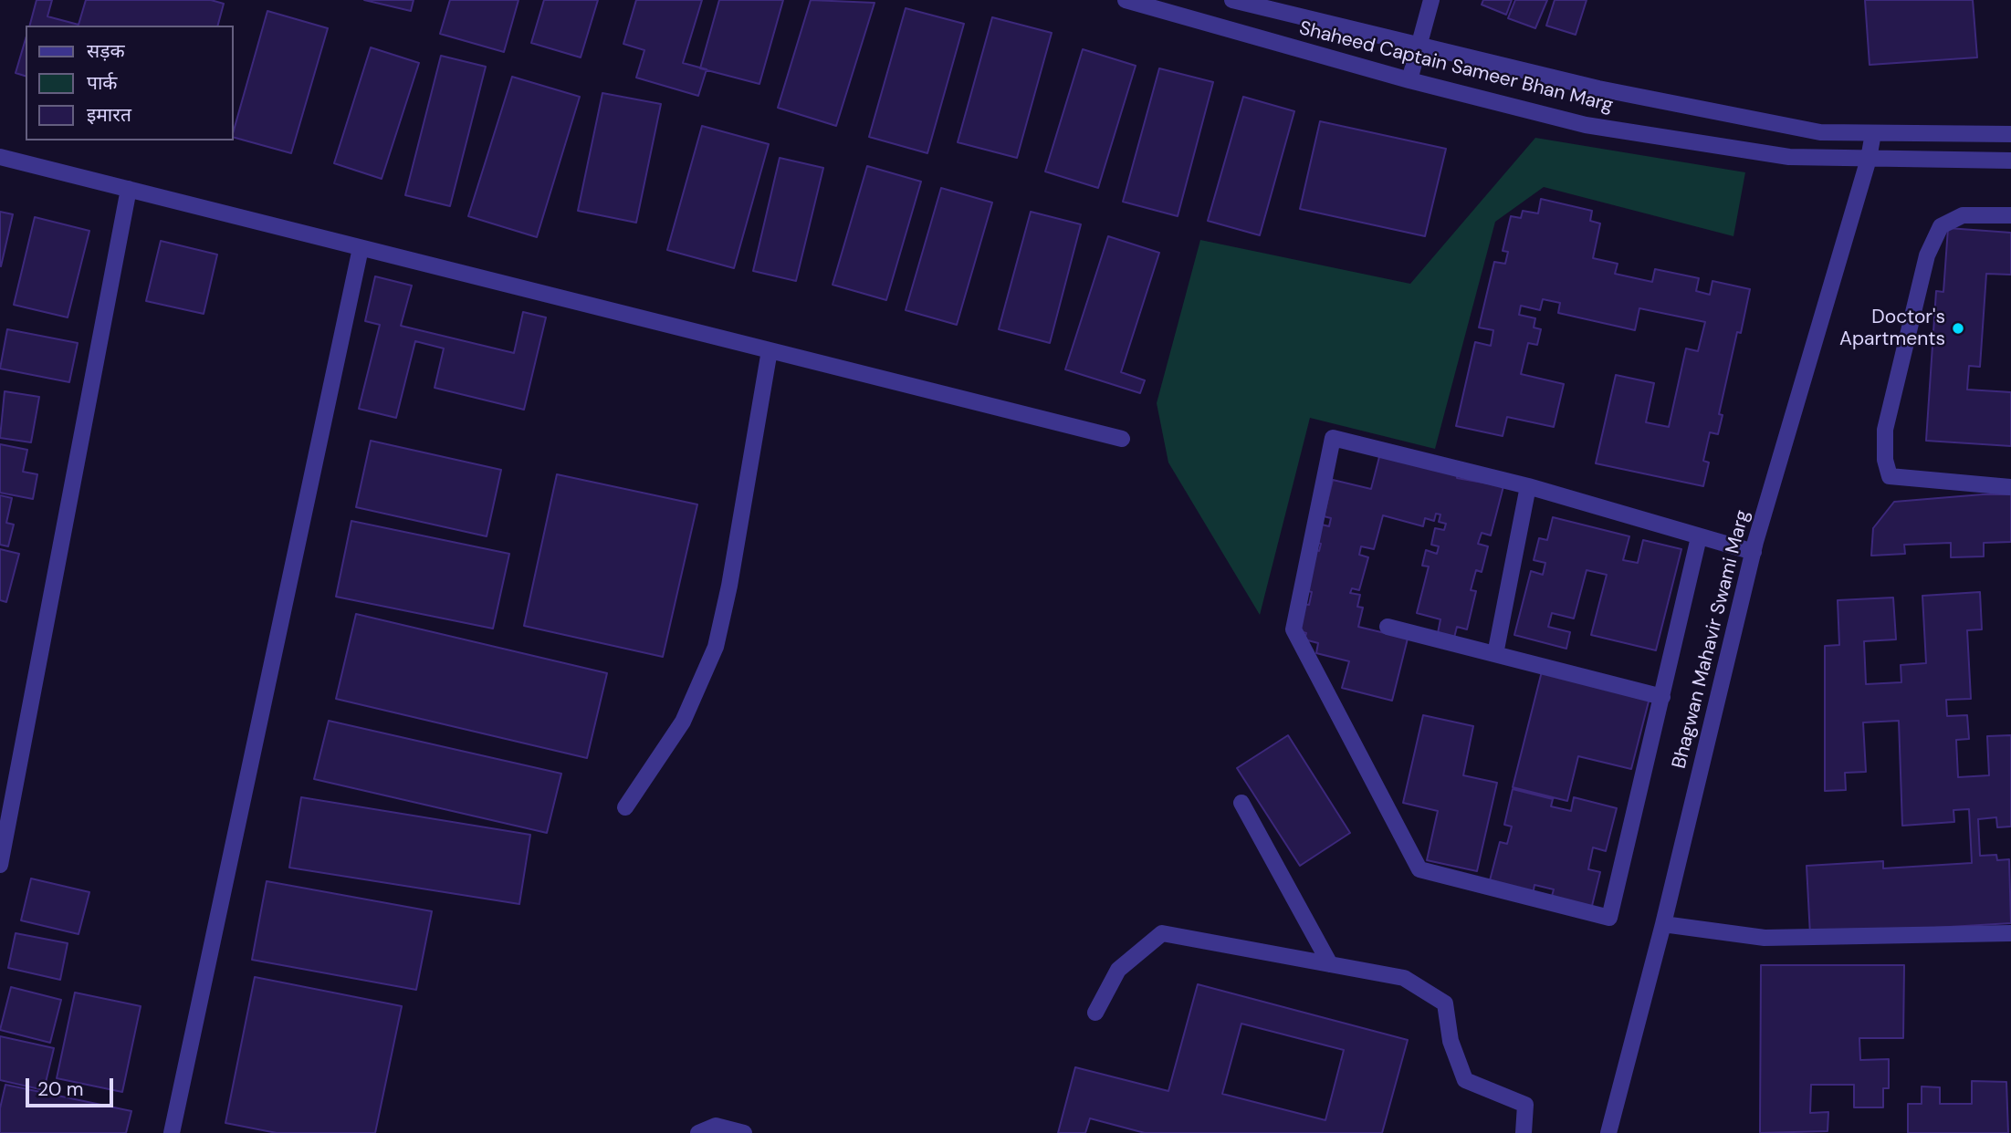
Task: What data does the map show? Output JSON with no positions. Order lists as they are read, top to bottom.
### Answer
{
  "streets": {
    "street": ["Shaheed Captain Sameer Bhan Marg", "Bhagwan Mahavir Swami Marg"]
  },
  "crossings": [
    ["Shaheed Captain Sameer Bhan Marg", "Bhagwan Mahavir Swami Marg"]
  ],
  "places": ["Doctor's Apartments"],
  "legend": ["सड़क", "पार्क", "इमारत"],
  "scale_bar": "20 m"
}
